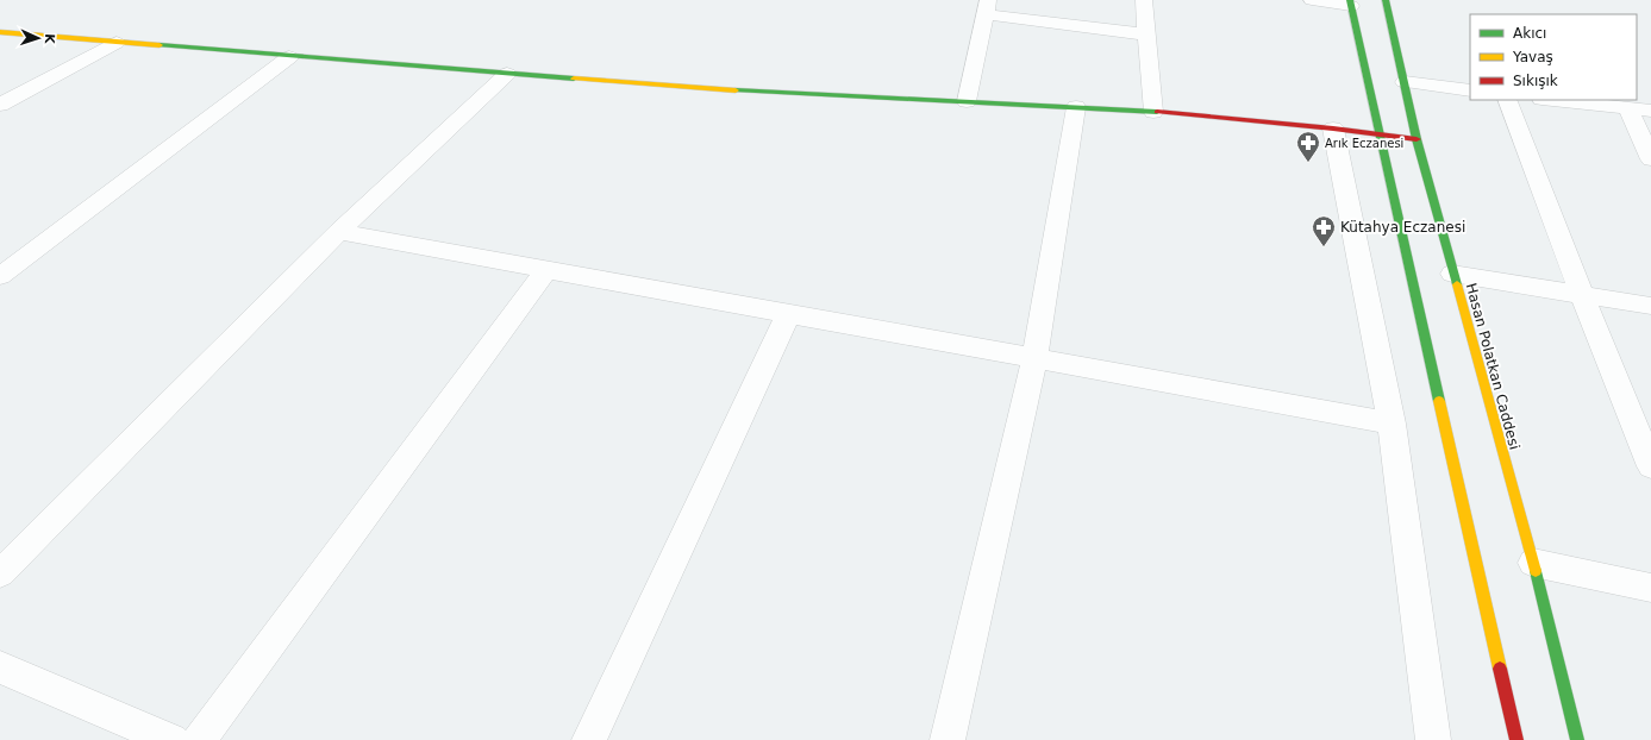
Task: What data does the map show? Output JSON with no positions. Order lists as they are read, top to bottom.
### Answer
{
  "streets": {
    "main road": ["Hasan Polatkan Caddesi"]
  },
  "places": {
    "pharmacy": ["Arık Eczanesi", "Kütahya Eczanesi"]
  },
  "legend": ["Akıcı", "Yavaş", "Sıkışık"],
  "north": "right"
}
